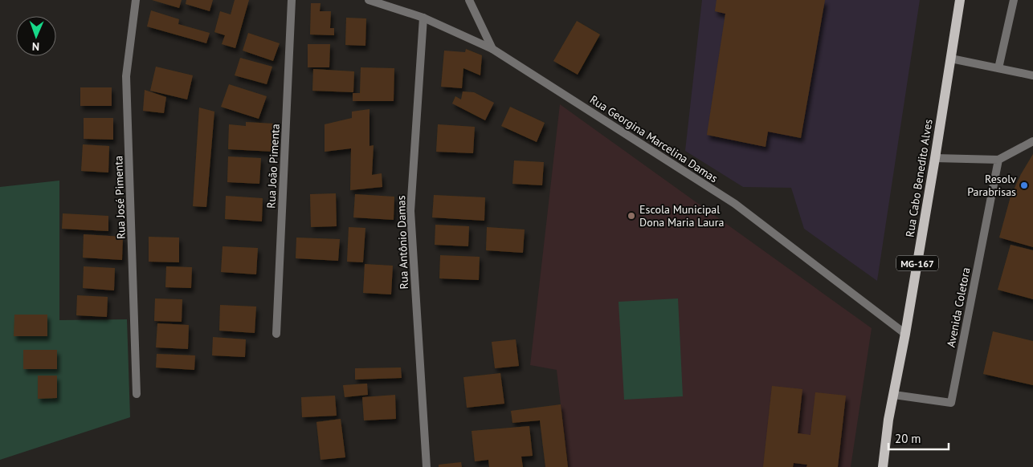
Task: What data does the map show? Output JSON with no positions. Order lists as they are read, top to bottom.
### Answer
{
  "streets": {
    "main road": ["Rua Cabo Benedito Alves", "MG-167"],
    "street": [
      "Rua Georgina Marcelina Damas",
      "Rua João Pimenta",
      "Rua José Pimenta",
      "Rua Antônio Damas",
      "Avenida Coletora"
    ]
  },
  "crossings": [
    ["Rua Georgina Marcelina Damas", "Rua Cabo Benedito Alves"],
    ["Rua Georgina Marcelina Damas", "Rua Antônio Damas"],
    ["Rua Cabo Benedito Alves", "MG-167"],
    ["Rua Cabo Benedito Alves", "Avenida Coletora"]
  ],
  "places": ["Resolv Parabrisas", "Escola Municipal Dona Maria Laura"],
  "scale_bar": "20 m",
  "north": "bottom"
}
